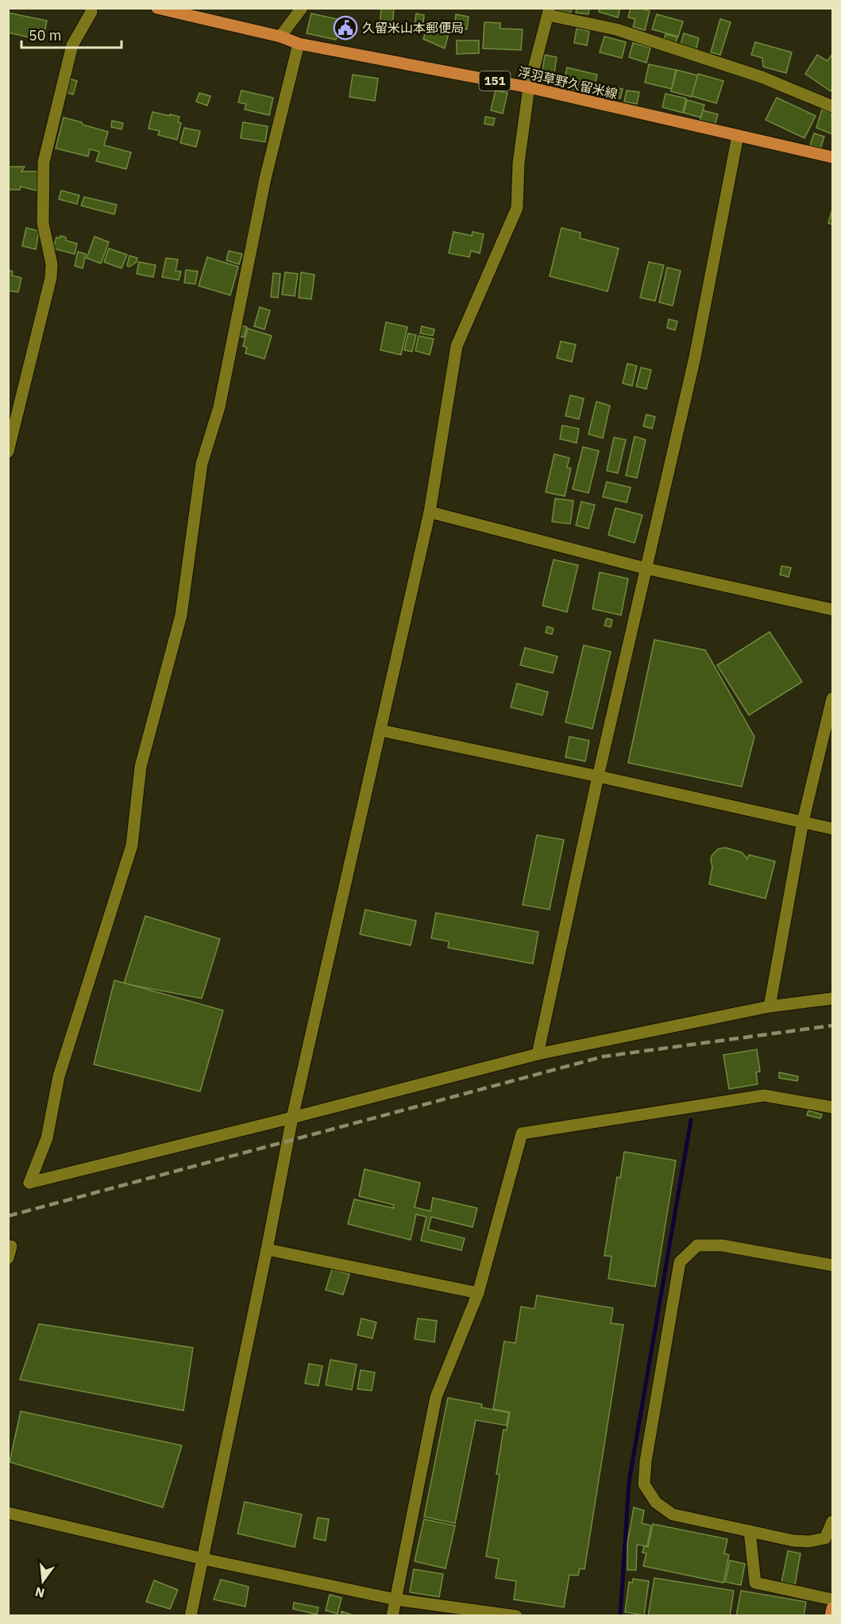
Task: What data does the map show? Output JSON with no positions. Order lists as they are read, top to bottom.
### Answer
{
  "streets": {
    "main road": ["151", "浮羽草野久留米線"]
  },
  "places": {
    "public building": ["久留米山本郵便局"]
  },
  "scale_bar": "50 m",
  "north": "bottom"
}
